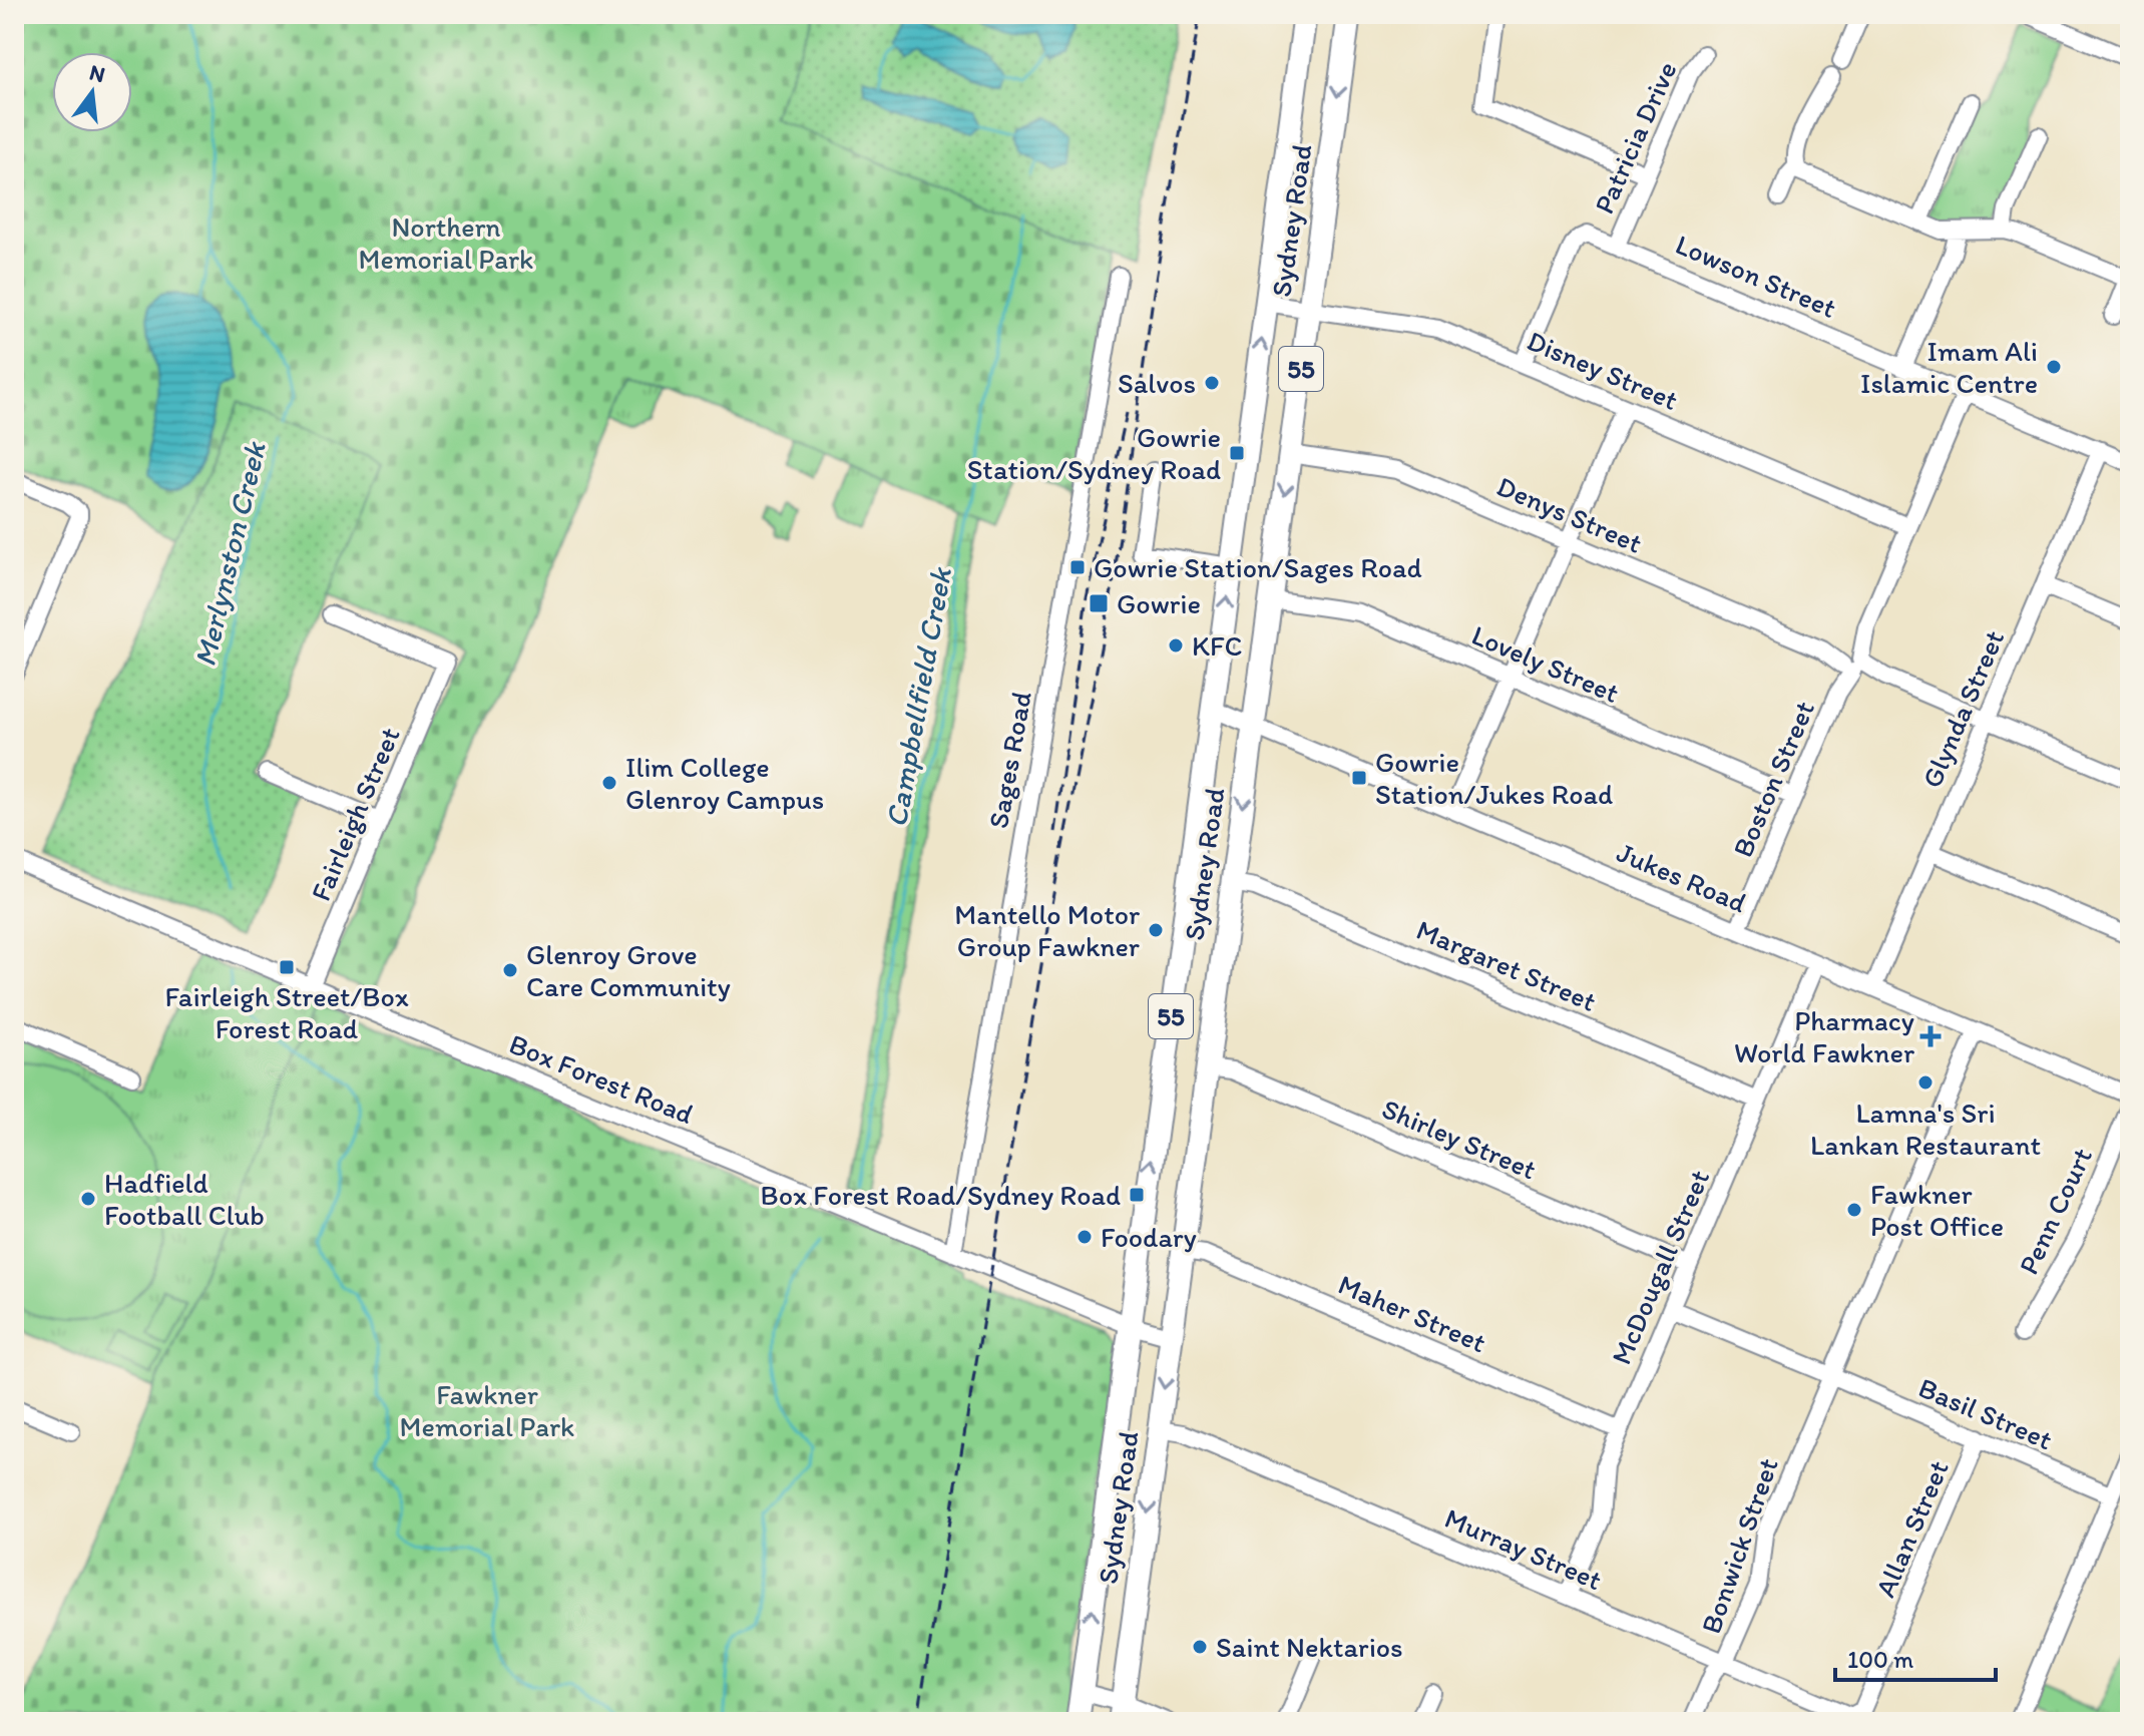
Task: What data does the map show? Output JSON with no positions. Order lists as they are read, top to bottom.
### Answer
{
  "streets": {
    "highway": ["Sydney Road", "55"],
    "street": [
      "Patricia Drive",
      "Lowson Street",
      "Disney Street",
      "Denys Street",
      "Lovely Street",
      "Glynda Street",
      "Sages Road",
      "Boston Street",
      "Fairleigh Street",
      "Jukes Road",
      "Margaret Street",
      "Box Forest Road",
      "Shirley Street",
      "Penn Court",
      "McDougall Street",
      "Maher Street",
      "Basil Street",
      "Allan Street",
      "Bonwick Street",
      "Murray Street"
    ]
  },
  "crossings": [
    ["Patricia Drive", "Lowson Street"],
    ["Sydney Road", "Disney Street"],
    ["Sydney Road", "Denys Street"],
    ["Sydney Road", "Lovely Street"],
    ["Sydney Road", "Jukes Road"],
    ["Sydney Road", "Margaret Street"],
    ["Sydney Road", "Box Forest Road"],
    ["Sydney Road", "Shirley Street"],
    ["Sydney Road", "Maher Street"],
    ["Sydney Road", "Murray Street"],
    ["Lowson Street", "Disney Street"],
    ["Lowson Street", "Glynda Street"],
    ["Lowson Street", "Boston Street"],
    ["Disney Street", "Boston Street"],
    ["Denys Street", "Glynda Street"],
    ["Denys Street", "Boston Street"],
    ["Lovely Street", "Boston Street"],
    ["Glynda Street", "Jukes Road"],
    ["Sages Road", "Box Forest Road"],
    ["Boston Street", "Jukes Road"],
    ["Fairleigh Street", "Box Forest Road"],
    ["Jukes Road", "McDougall Street"],
    ["Jukes Road", "Bonwick Street"],
    ["Margaret Street", "McDougall Street"],
    ["Shirley Street", "McDougall Street"],
    ["McDougall Street", "Maher Street"],
    ["McDougall Street", "Basil Street"],
    ["McDougall Street", "Murray Street"],
    ["Basil Street", "Allan Street"],
    ["Basil Street", "Bonwick Street"],
    ["Allan Street", "Murray Street"],
    ["Bonwick Street", "Murray Street"]
  ],
  "water": ["Merlynston Creek", "Campbellfield Creek"],
  "parks": ["Northern Memorial Park", "Fawkner Memorial Park"],
  "places": {
    "other": [
      "Imam Ali Islamic Centre",
      "Salvos",
      "KFC",
      "Ilim College Glenroy Campus",
      "Mantello Motor Group Fawkner",
      "Glenroy Grove Care Community",
      "Lamna's Sri Lankan Restaurant",
      "Hadfield Football Club",
      "Fawkner Post Office",
      "Foodary",
      "Saint Nektarios"
    ],
    "transit": [
      "Gowrie Station/Sydney Road",
      "Gowrie Station/Sages Road",
      "Gowrie",
      "Gowrie Station/Jukes Road",
      "Fairleigh Street/Box Forest Road",
      "Box Forest Road/Sydney Road"
    ],
    "health": ["Pharmacy World Fawkner"]
  },
  "scale_bar": "100 m",
  "north": "top"
}
